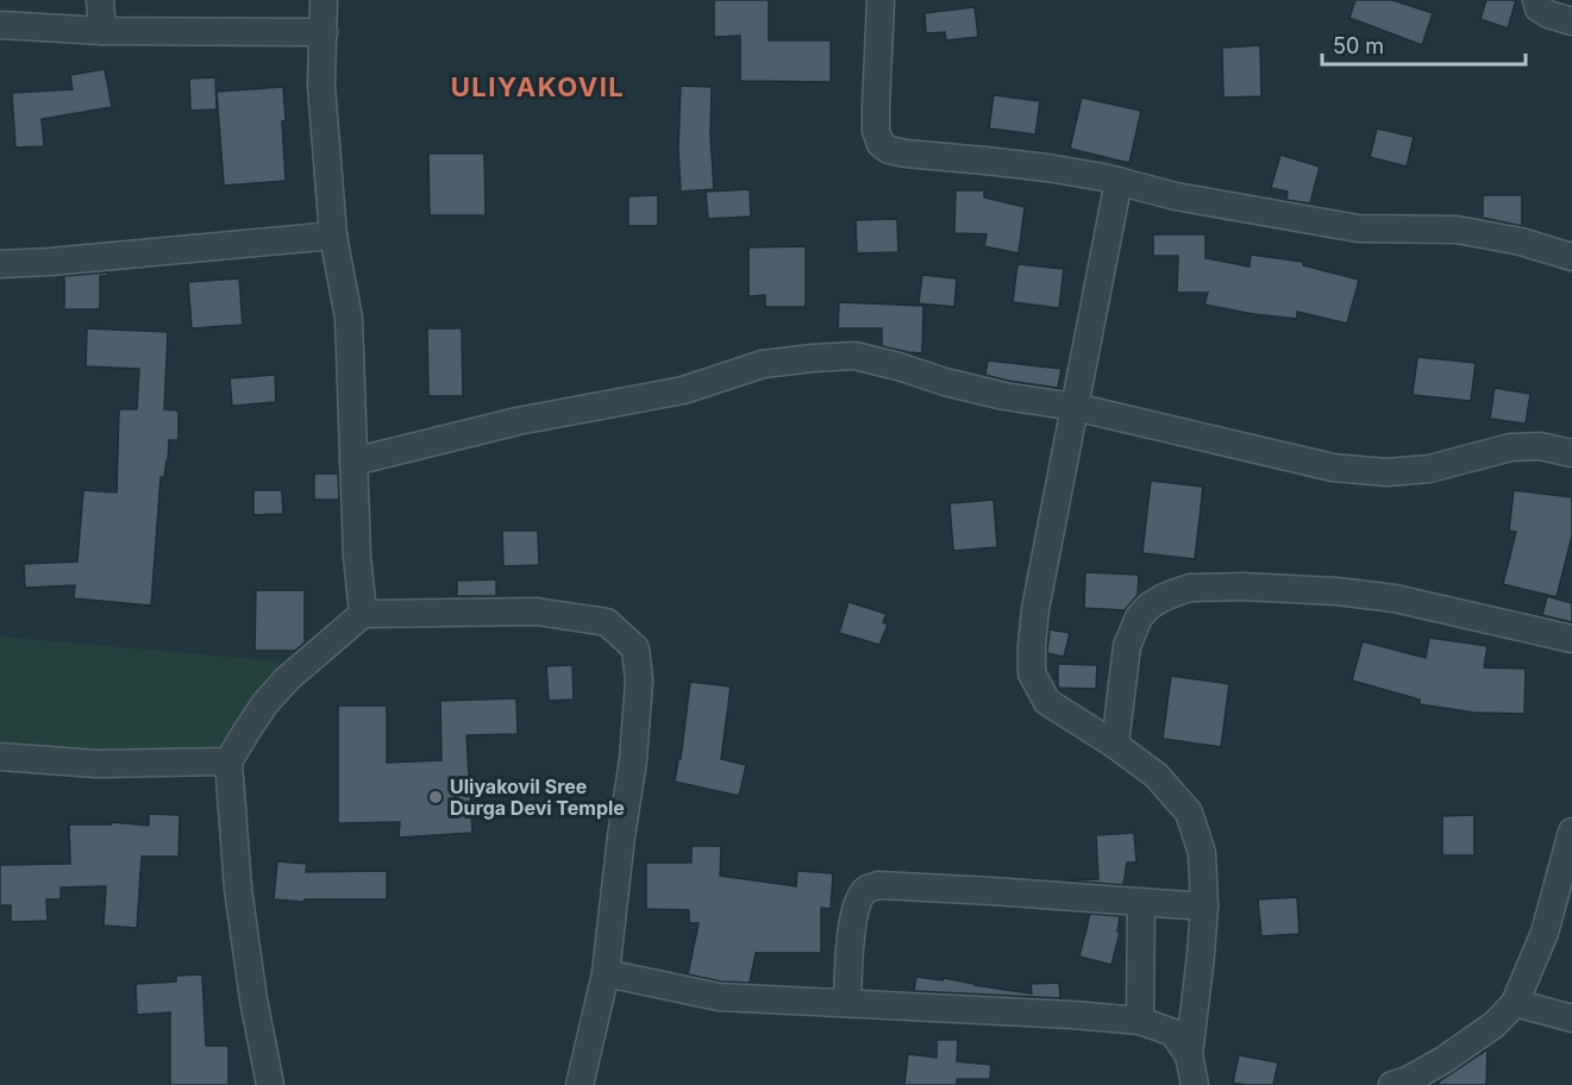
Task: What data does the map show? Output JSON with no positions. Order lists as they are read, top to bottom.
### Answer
{
  "districts": ["ULIYAKOVIL"],
  "places": ["Uliyakovil Sree Durga Devi Temple"],
  "scale_bar": "50 m"
}
